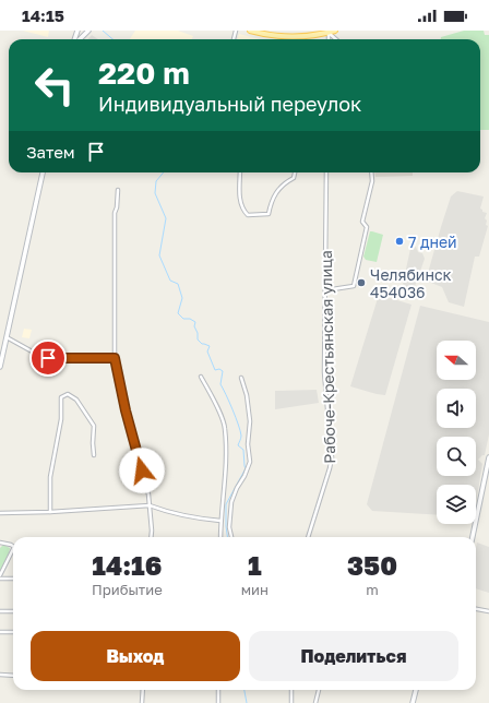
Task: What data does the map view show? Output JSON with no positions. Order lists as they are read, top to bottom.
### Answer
{
  "streets": {
    "street": ["Рабоче-Крестьянская улица"]
  },
  "places": ["7 дней", "Челябинск 454036"],
  "north": "left",
  "page": {
    "status": "14:15",
    "turn": ["220 m", "Индивидуальный переулок"],
    "then": "Затем",
    "eta": [
      "14:16",
      "Прибытие",
      "1",
      "мин",
      "350",
      "m"
    ],
    "buttons": ["Выход", "Поделиться"]
  }
}
